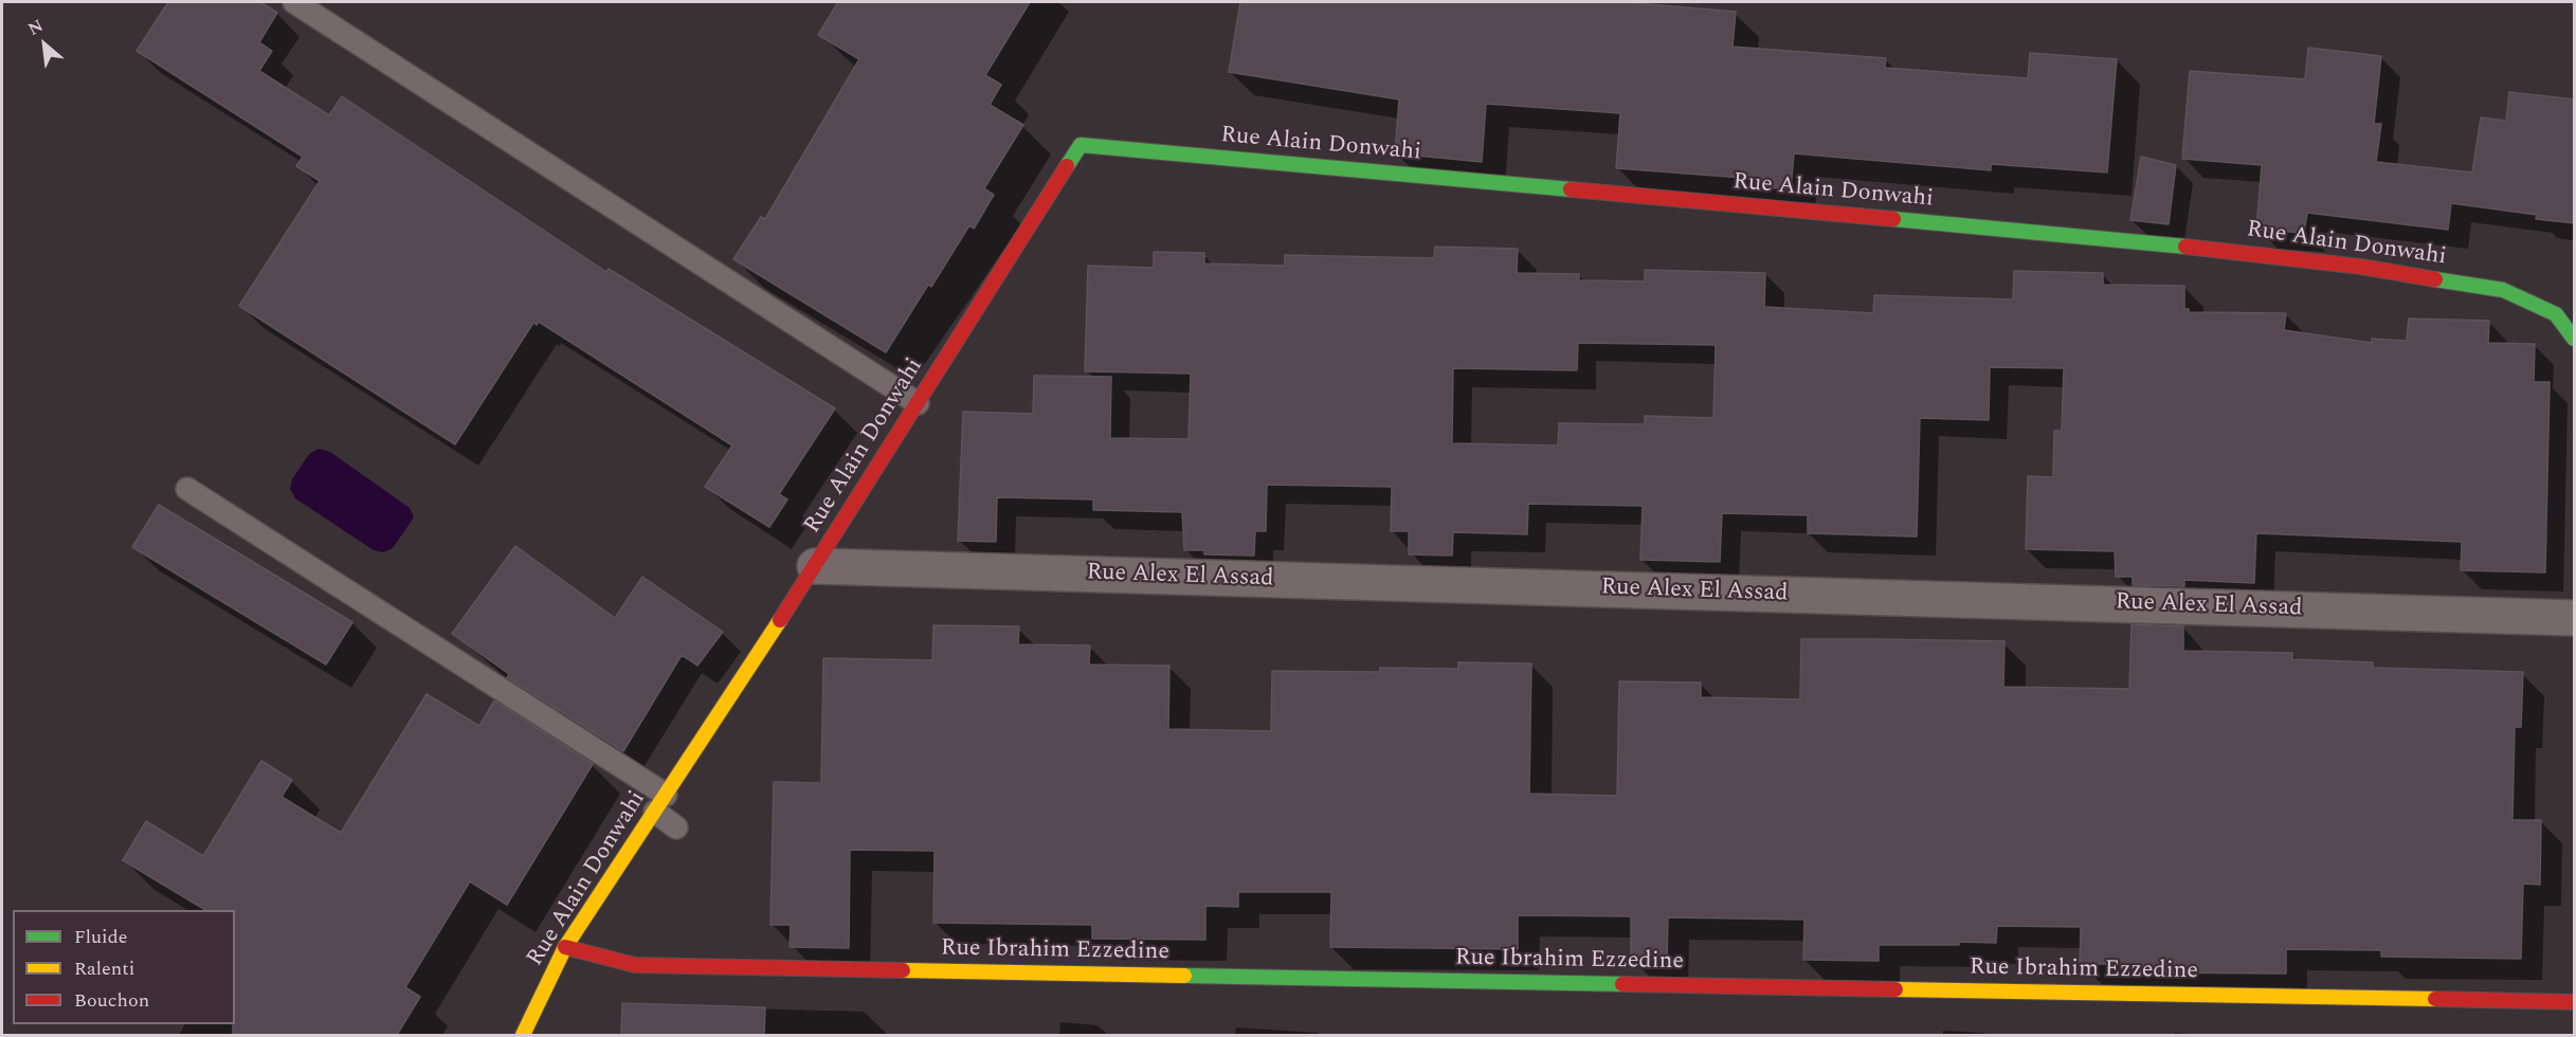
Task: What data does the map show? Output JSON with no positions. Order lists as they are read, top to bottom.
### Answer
{
  "streets": {
    "street": ["Rue Alain Donwahi", "Rue Alex El Assad", "Rue Ibrahim Ezzedine"]
  },
  "crossings": [
    ["Rue Alain Donwahi", "Rue Alex El Assad"],
    ["Rue Alain Donwahi", "Rue Ibrahim Ezzedine"]
  ],
  "legend": ["Fluide", "Ralenti", "Bouchon"],
  "north": "top left"
}
